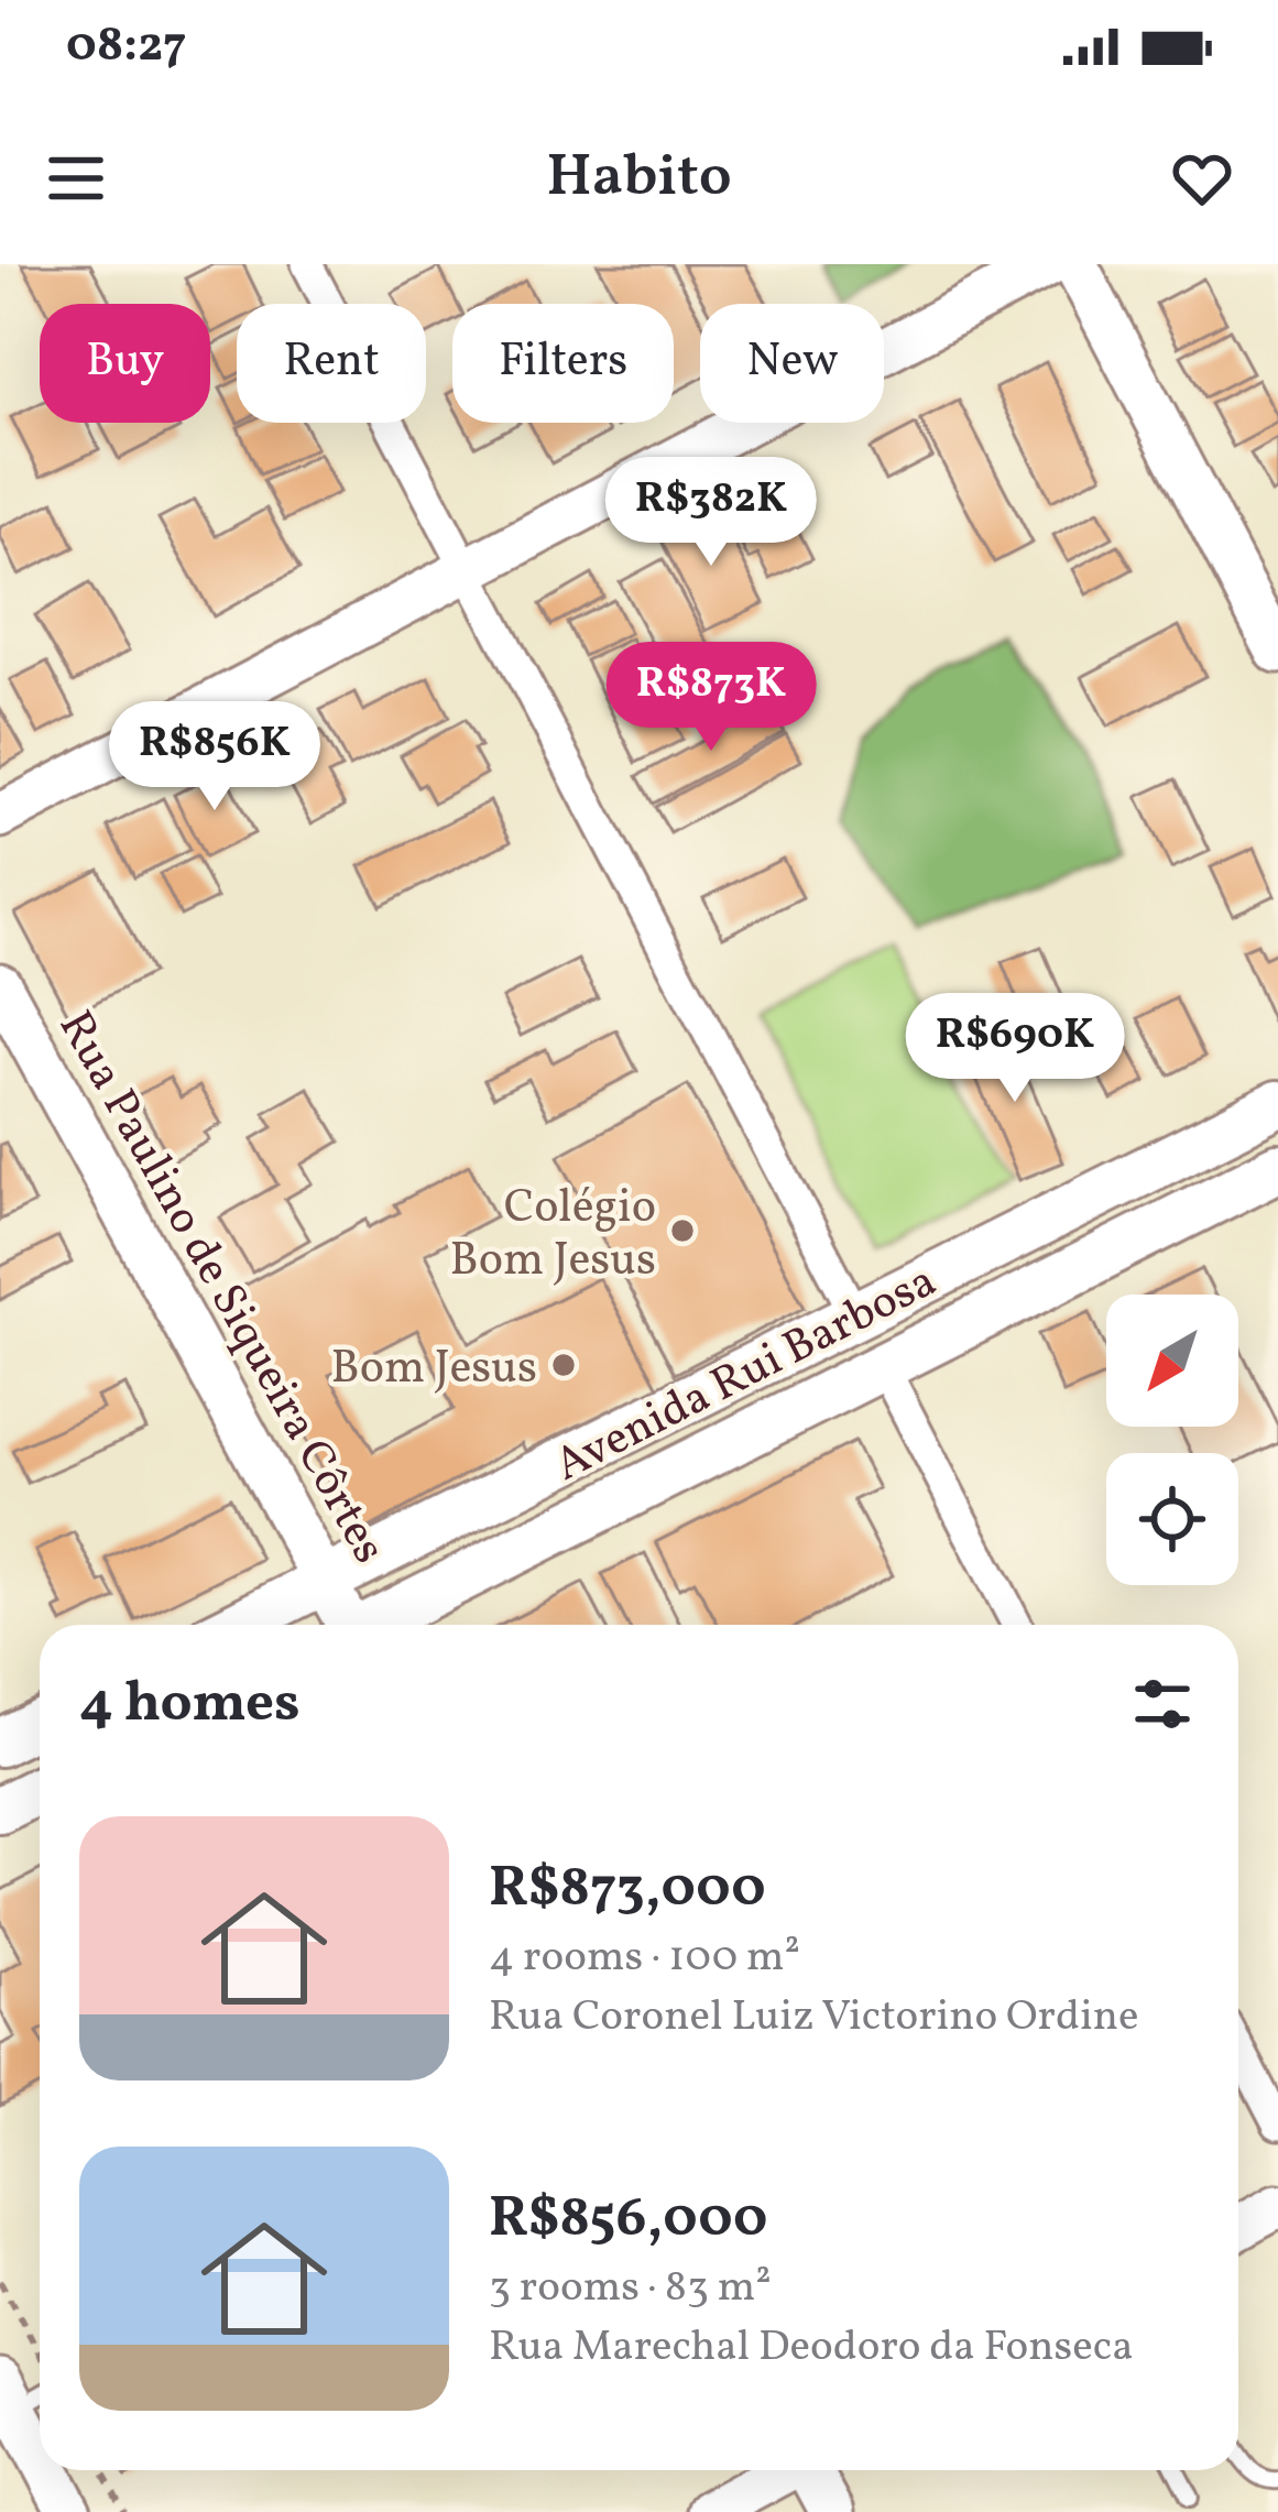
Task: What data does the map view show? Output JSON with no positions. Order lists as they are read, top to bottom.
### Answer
{
  "streets": {
    "main road": ["Avenida Rui Barbosa"],
    "street": ["Rua Paulino de Siqueira Côrtes"]
  },
  "crossings": [
    ["Rua Paulino de Siqueira Côrtes", "Avenida Rui Barbosa"]
  ],
  "places": ["Colégio Bom Jesus", "Bom Jesus"],
  "north": "bottom left",
  "page": {
    "status": "08:27",
    "header": "Habito",
    "chip": [
      "Buy",
      "Rent",
      "Filters",
      "New"
    ],
    "price": [
      "R$382K",
      "R$873K",
      "R$856K",
      "R$690K"
    ],
    "heading": "4 homes",
    "list": [
      {
        "name": "R$873,000",
        "note": "4 rooms · 100 m² · Rua Coronel Luiz Victorino Ordine"
      },
      {
        "name": "R$856,000",
        "note": "3 rooms · 83 m² · Rua Marechal Deodoro da Fonseca"
      }
    ]
  }
}
